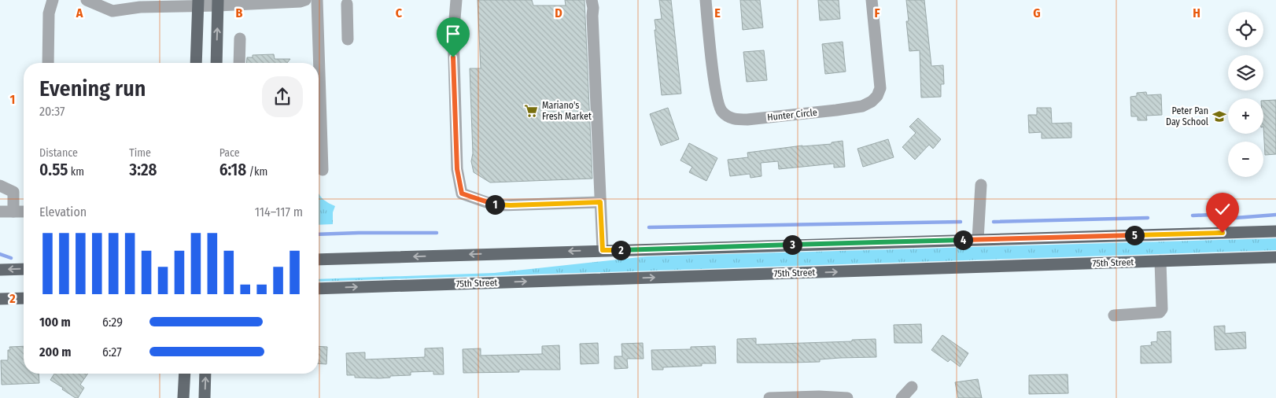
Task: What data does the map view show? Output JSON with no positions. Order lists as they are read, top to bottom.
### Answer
{
  "streets": {
    "main road": ["75th Street"],
    "street": ["Hunter Circle"]
  },
  "places": {
    "supermarket": ["Mariano's Fresh Market"],
    "school or university": ["Peter Pan Day School"]
  },
  "page": {
    "map_buttons": ["+", "−"],
    "heading": ["Evening run", "20:37"],
    "stats": [
      ["Distance", "0.55 km"],
      ["Time", "3:28"],
      ["Pace", "6:18 /km"]
    ],
    "pins": [
      "1",
      "5",
      "4",
      "3",
      "2"
    ],
    "chart": ["Elevation", "114–117 m"],
    "list": [
      {
        "name": "100 m",
        "note": "6:29"
      },
      {
        "name": "200 m",
        "note": "6:27"
      }
    ]
  },
  "grid": {
    "columns": [
      "A",
      "B",
      "C",
      "D",
      "E",
      "F",
      "G",
      "H"
    ],
    "rows": ["1", "2"]
  }
}
